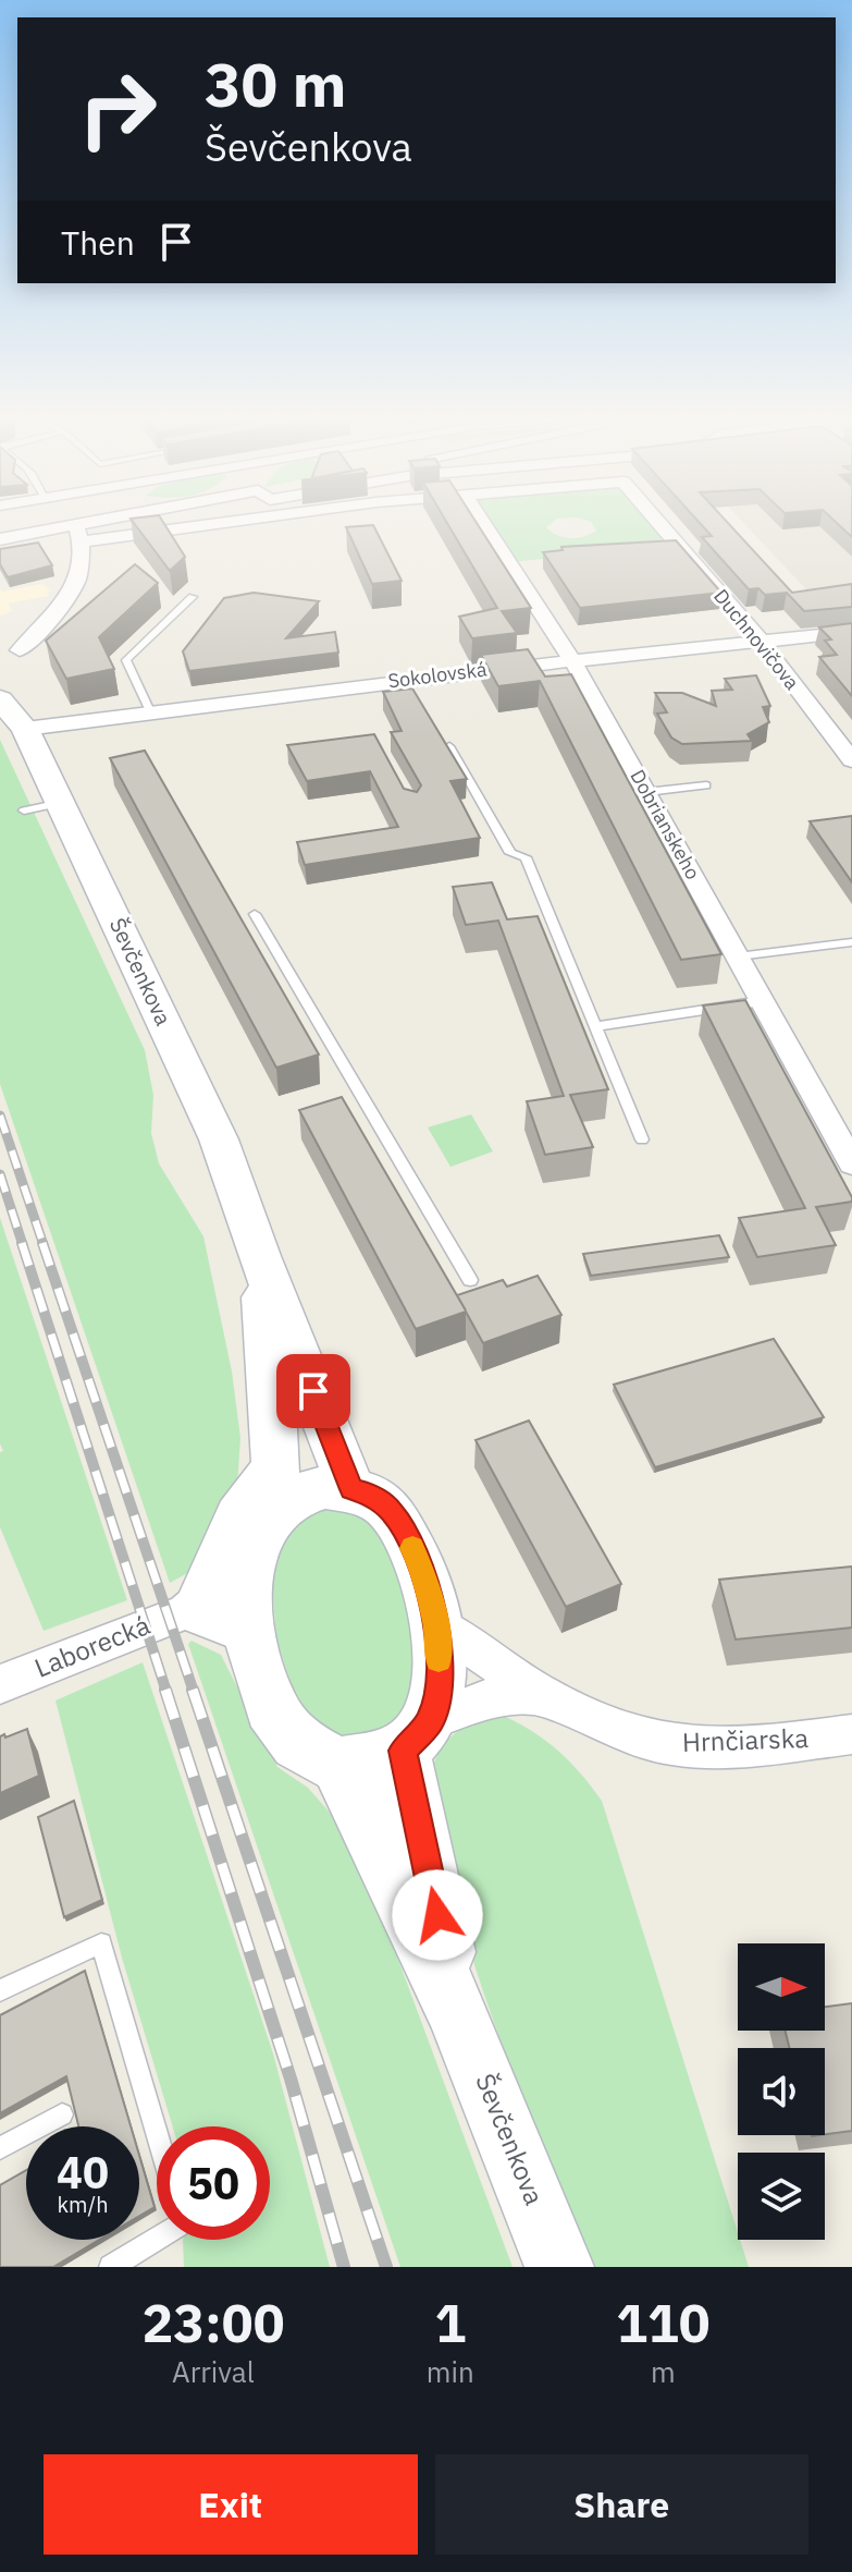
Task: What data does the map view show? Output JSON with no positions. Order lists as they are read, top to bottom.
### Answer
{
  "streets": {
    "main road": ["Ševčenkova"],
    "street": [
      "Duchnovičova",
      "Sokolovská",
      "Dobrianskeho",
      "Laborecká",
      "Hrnčiarska"
    ]
  },
  "crossings": [
    ["Duchnovičova", "Sokolovská"],
    ["Sokolovská", "Dobrianskeho"],
    ["Sokolovská", "Ševčenkova"],
    ["Ševčenkova", "Laborecká"],
    ["Ševčenkova", "Hrnčiarska"],
    ["Laborecká", "Hrnčiarska"]
  ],
  "north": "right",
  "page": {
    "turn": ["30 m", "Ševčenkova"],
    "then": "Then",
    "speed": "40 km/h",
    "limit": "50",
    "eta": [
      "23:00",
      "Arrival",
      "1",
      "min",
      "110",
      "m"
    ],
    "buttons": ["Exit", "Share"]
  }
}
